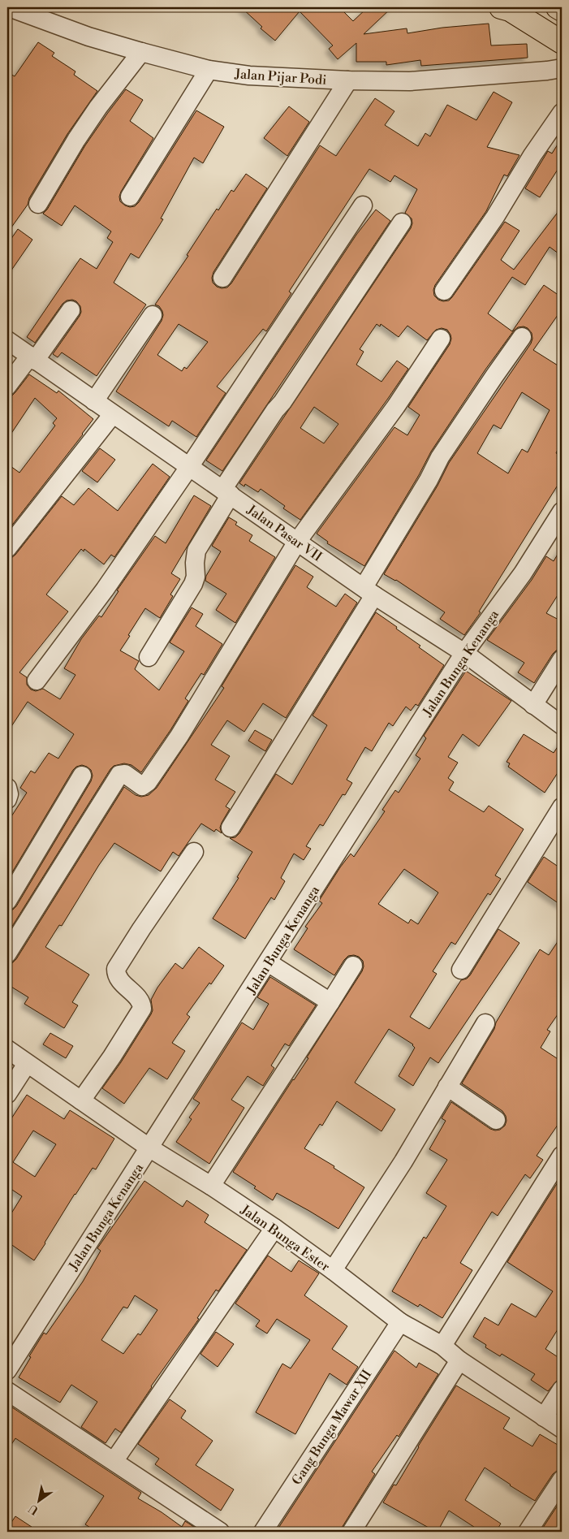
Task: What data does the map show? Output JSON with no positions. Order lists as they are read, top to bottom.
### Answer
{
  "streets": {
    "street": [
      "Jalan Pijar Podi",
      "Jalan Pasar VII",
      "Jalan Bunga Kenanga",
      "Jalan Bunga Ester",
      "Gang Bunga Mawar XII"
    ]
  },
  "crossings": [
    ["Jalan Pasar VII", "Jalan Bunga Kenanga"],
    ["Jalan Bunga Kenanga", "Jalan Bunga Ester"],
    ["Jalan Bunga Ester", "Gang Bunga Mawar XII"]
  ],
  "north": "bottom left"
}
